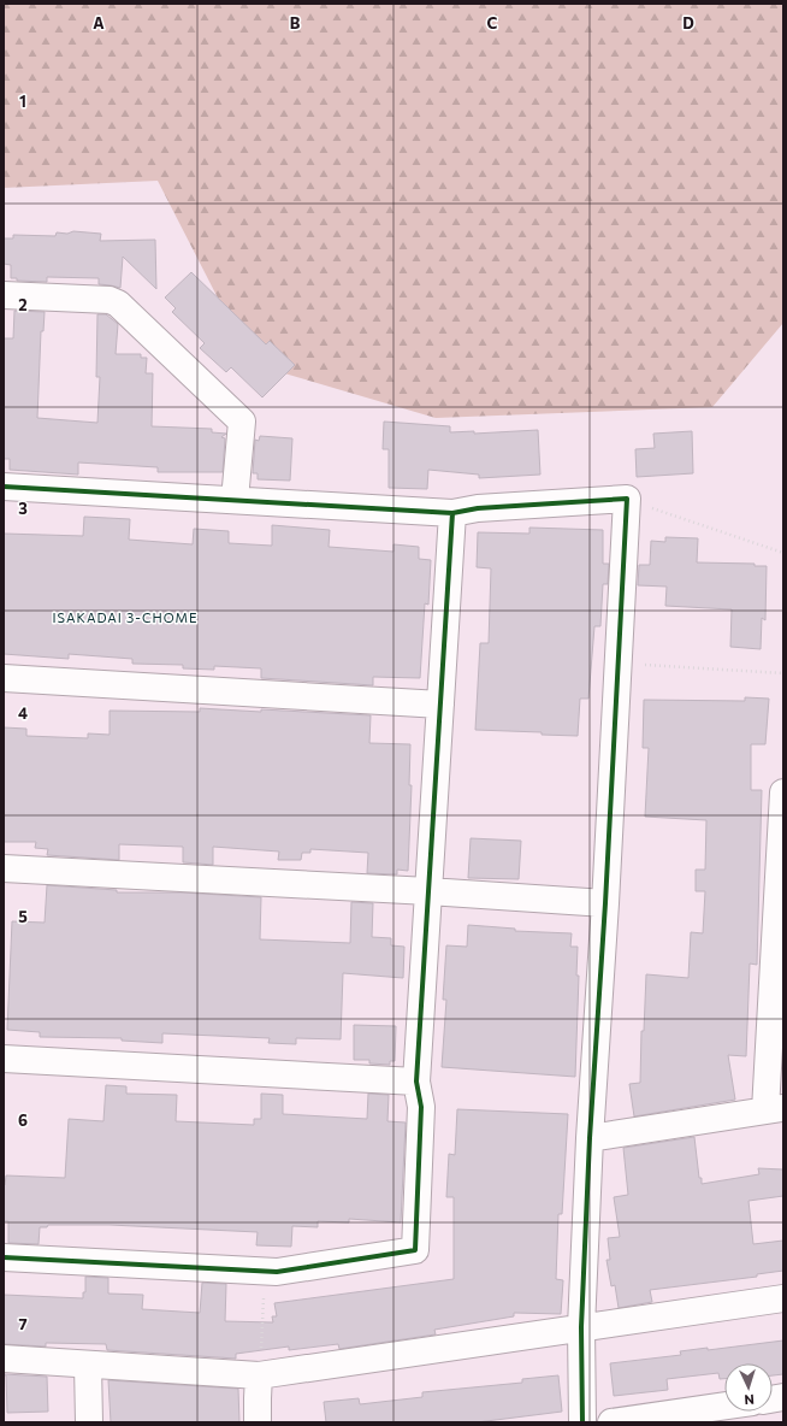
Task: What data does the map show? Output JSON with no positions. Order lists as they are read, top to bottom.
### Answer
{
  "districts": ["ISAKADAI 3-CHOME"],
  "north": "bottom",
  "grid": {
    "columns": [
      "A",
      "B",
      "C",
      "D"
    ],
    "rows": [
      "1",
      "2",
      "3",
      "4",
      "5",
      "6",
      "7"
    ]
  }
}
